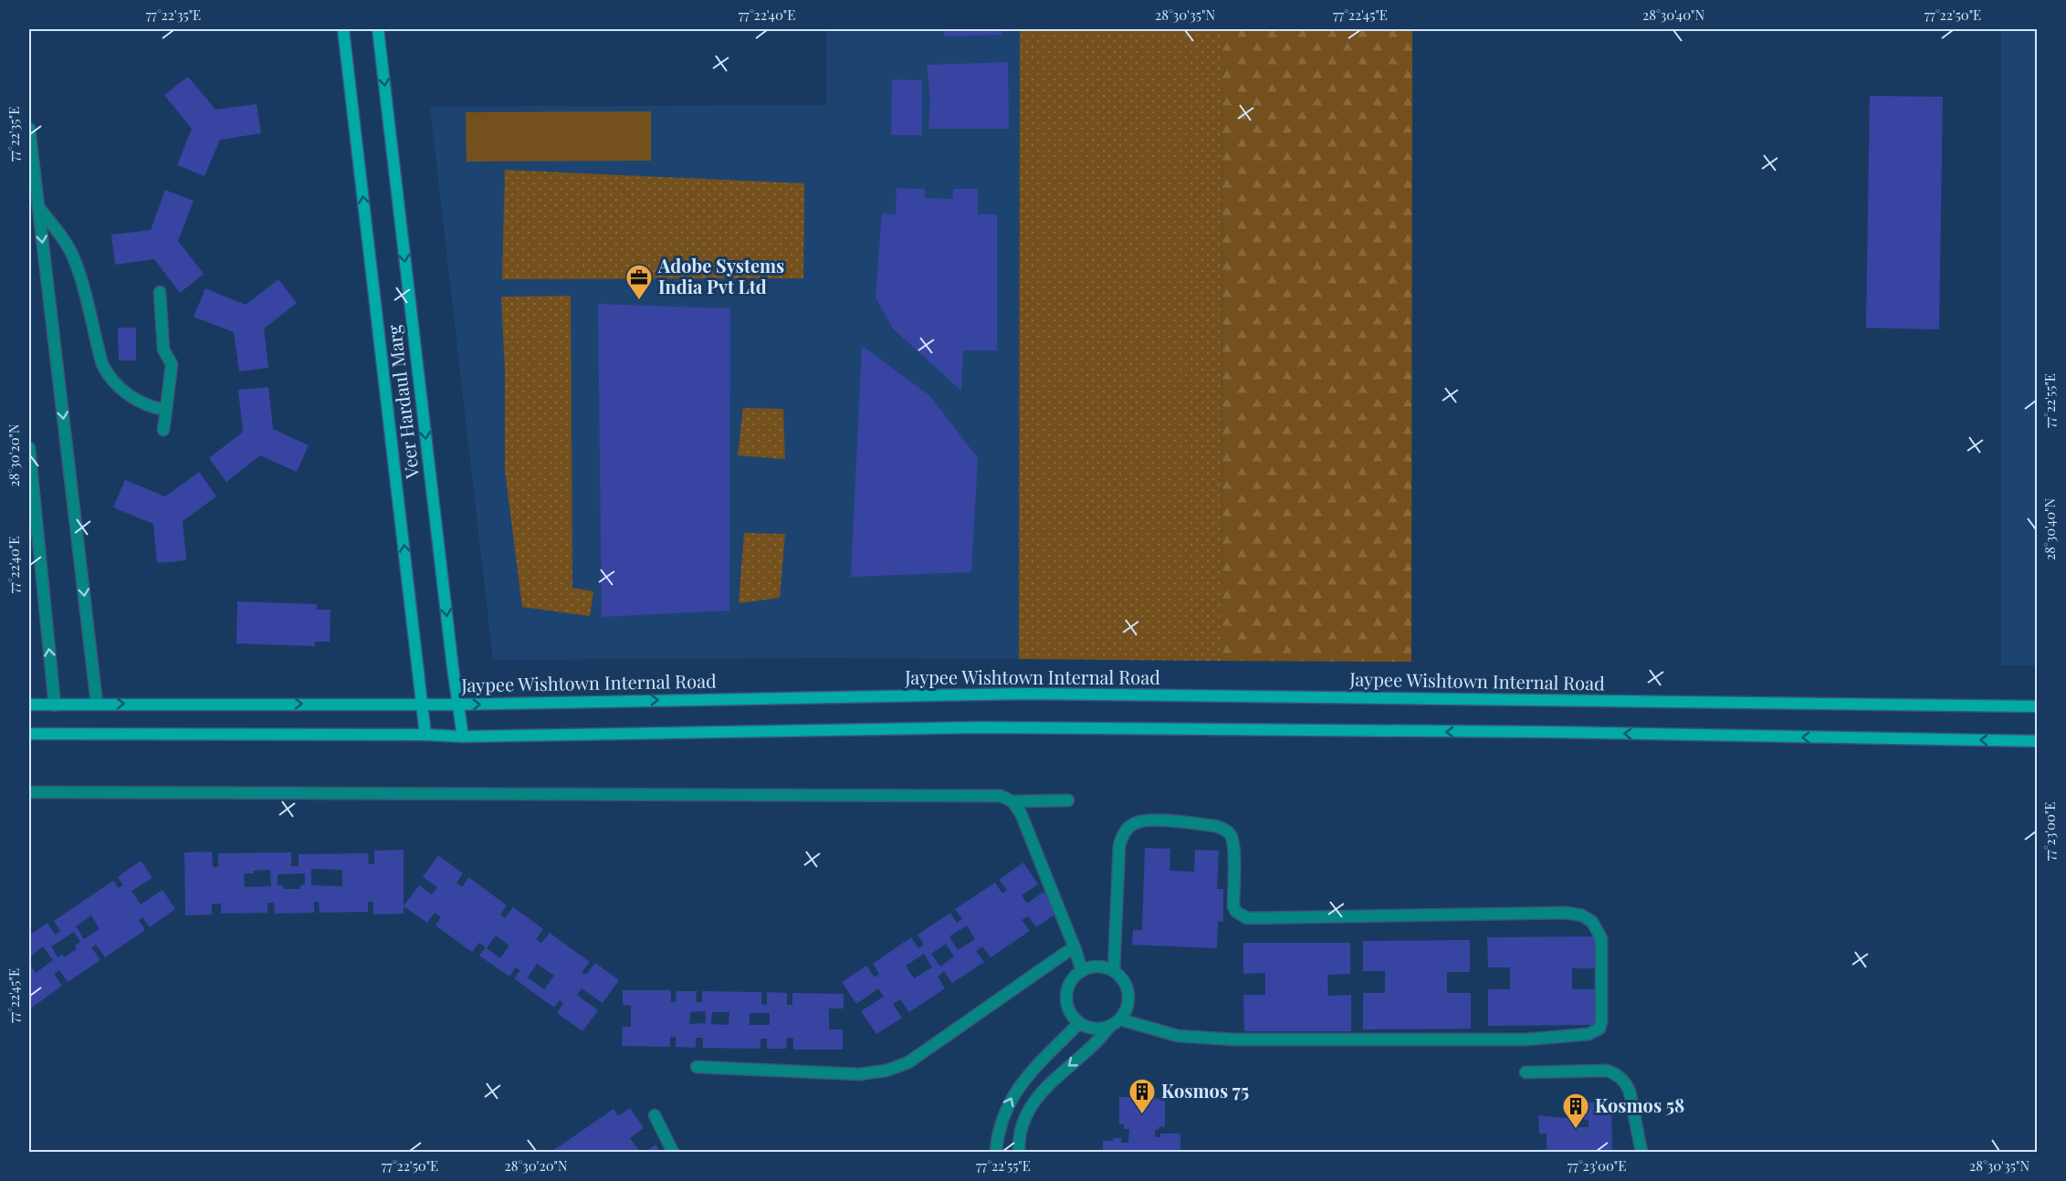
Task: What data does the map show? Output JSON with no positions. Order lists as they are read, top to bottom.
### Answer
{
  "streets": {
    "street": ["Veer Hardaul Marg", "Jaypee Wishtown Internal Road"]
  },
  "crossings": [
    ["Veer Hardaul Marg", "Jaypee Wishtown Internal Road"]
  ],
  "places": {
    "office": ["Adobe Systems India Pvt Ltd"],
    "building": ["Kosmos 75", "Kosmos 58"]
  },
  "coordinates": [
    "77°22'35\"E",
    "77°22'40\"E",
    "28°30'35\"N",
    "77°22'45\"E",
    "28°30'40\"N",
    "77°22'50\"E",
    "77°22'55\"E",
    "28°30'20\"N",
    "77°23'00\"E"
  ]
}
